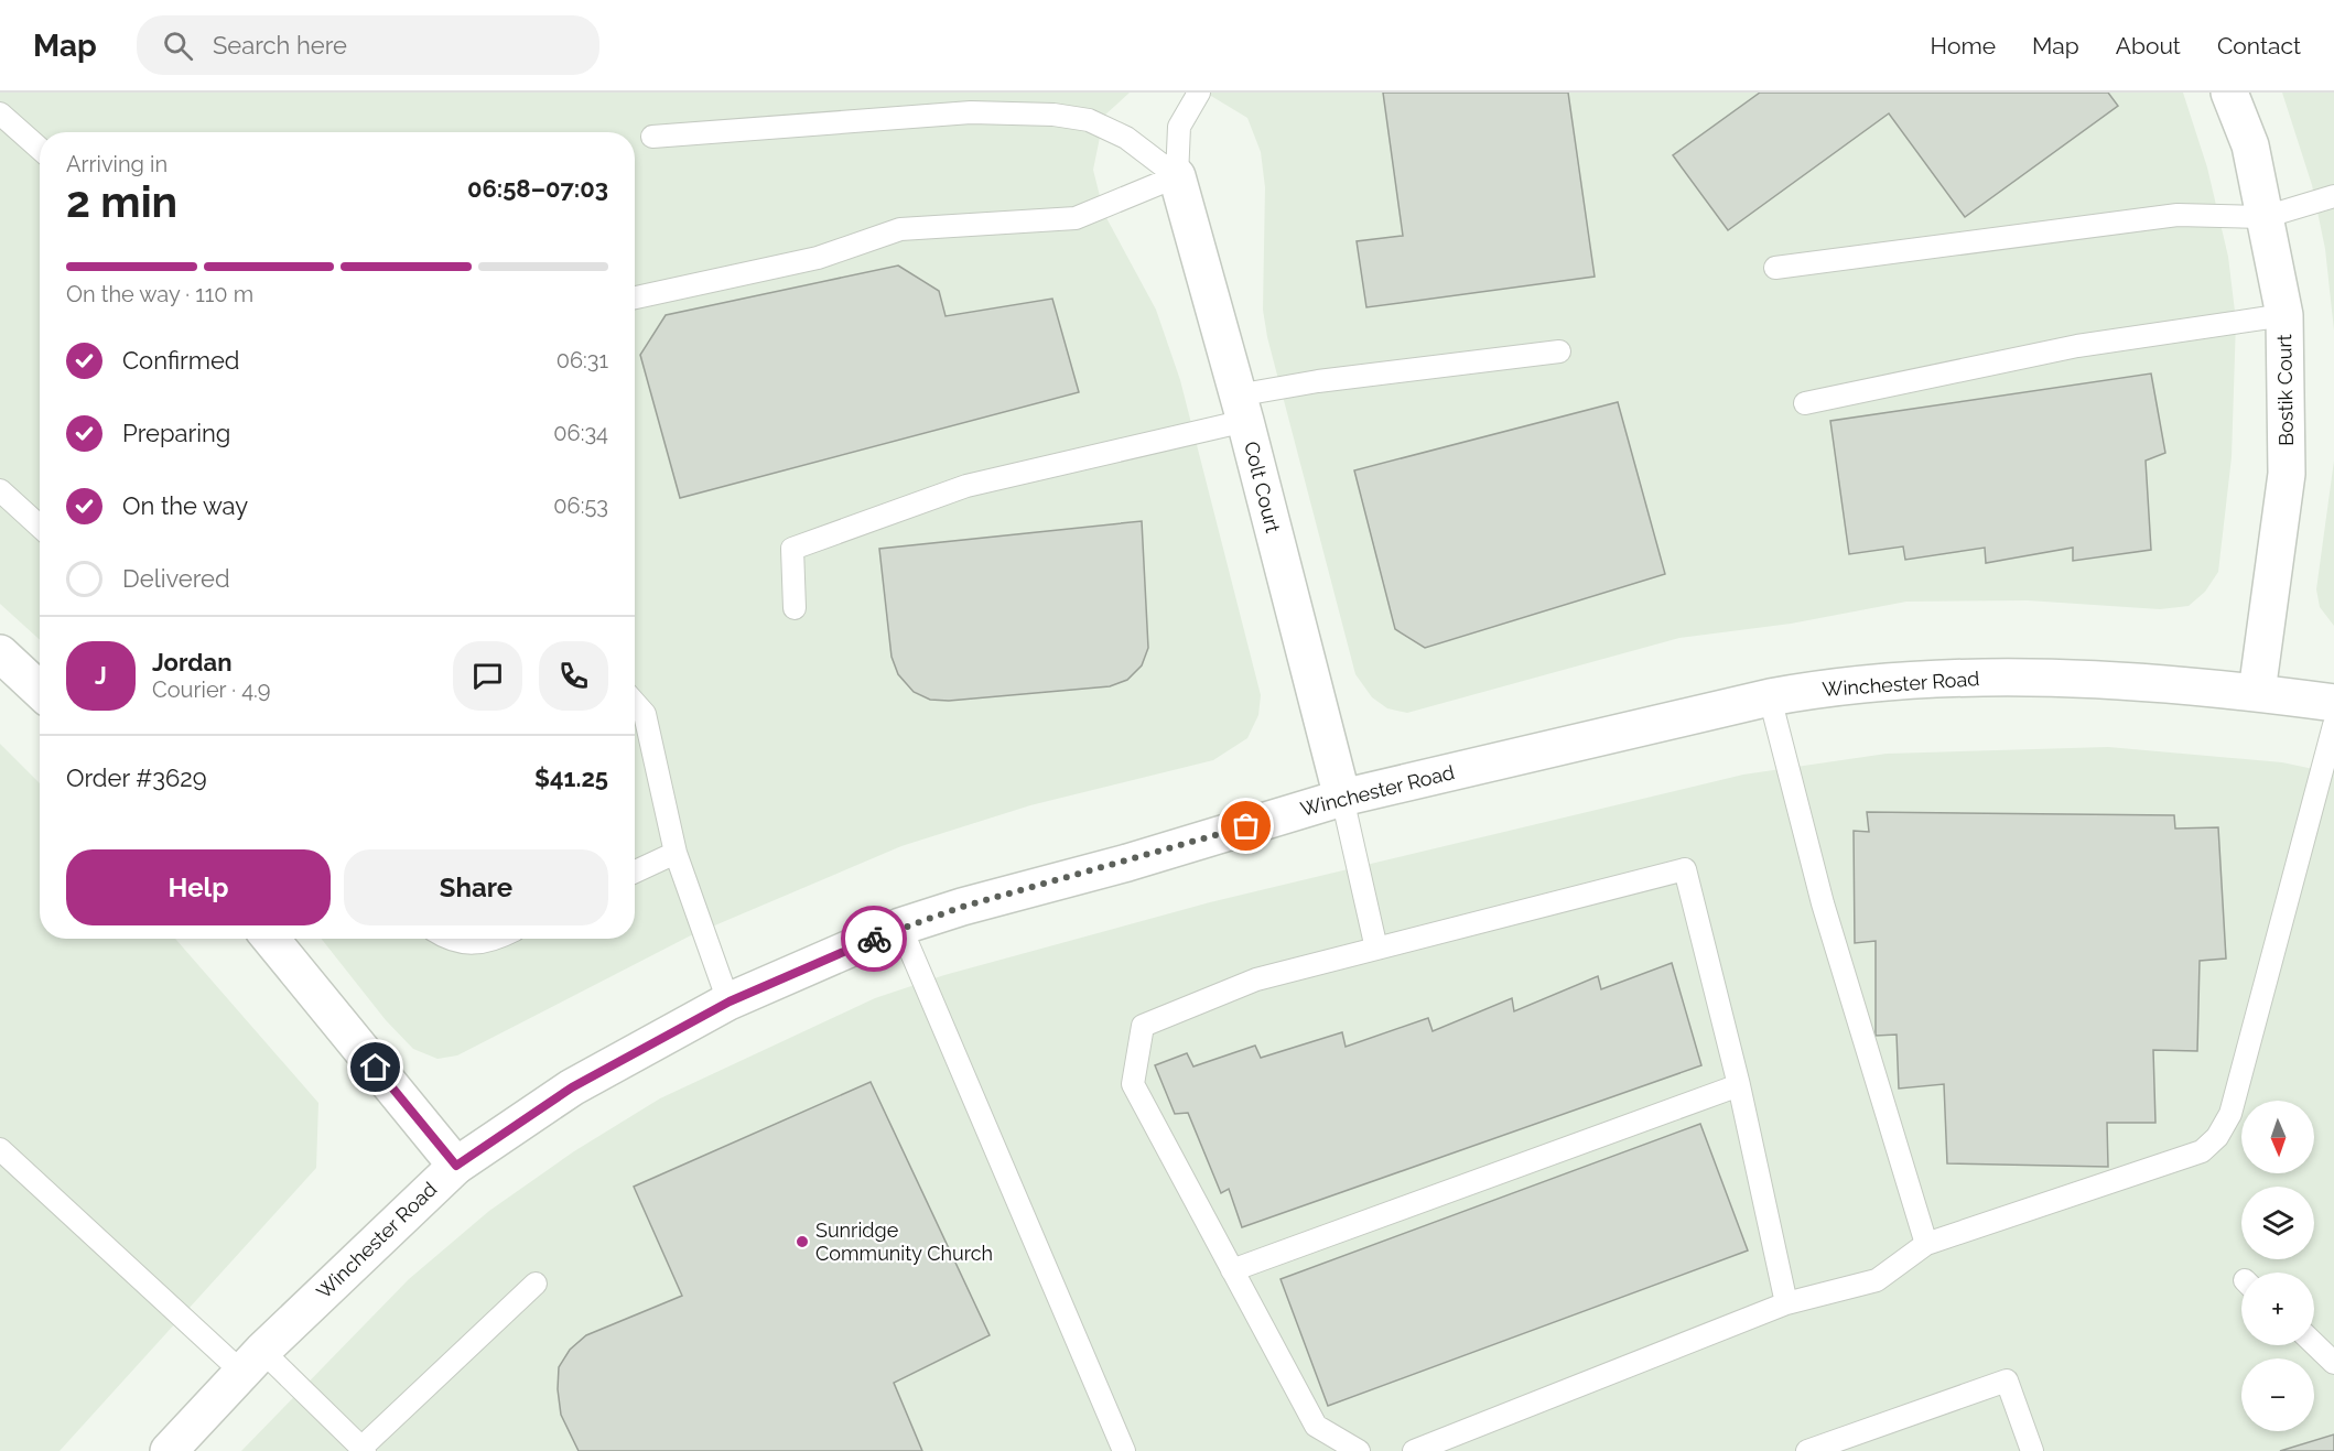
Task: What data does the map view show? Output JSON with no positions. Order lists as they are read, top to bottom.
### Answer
{
  "streets": {
    "street": ["Bostik Court", "Colt Court", "Winchester Road"]
  },
  "crossings": [
    ["Bostik Court", "Winchester Road"],
    ["Colt Court", "Winchester Road"]
  ],
  "places": ["Sunridge Community Church"],
  "north": "bottom",
  "page": {
    "header": "Map",
    "search": "Search here",
    "nav": [
      "Home",
      "Map",
      "About",
      "Contact"
    ],
    "heading": ["2 min", "Arriving in", "06:58–07:03"],
    "panel": [
      "Jordan",
      "Courier · 4.9",
      "Order #3629",
      "$41.25"
    ],
    "bar": "On the way · 110 m",
    "list": [
      ["Confirmed", "06:31"],
      ["Preparing", "06:34"],
      ["On the way", "06:53"],
      "Delivered"
    ],
    "round": "J",
    "buttons": ["Help", "Share"],
    "map_buttons": ["+", "−"]
  }
}
